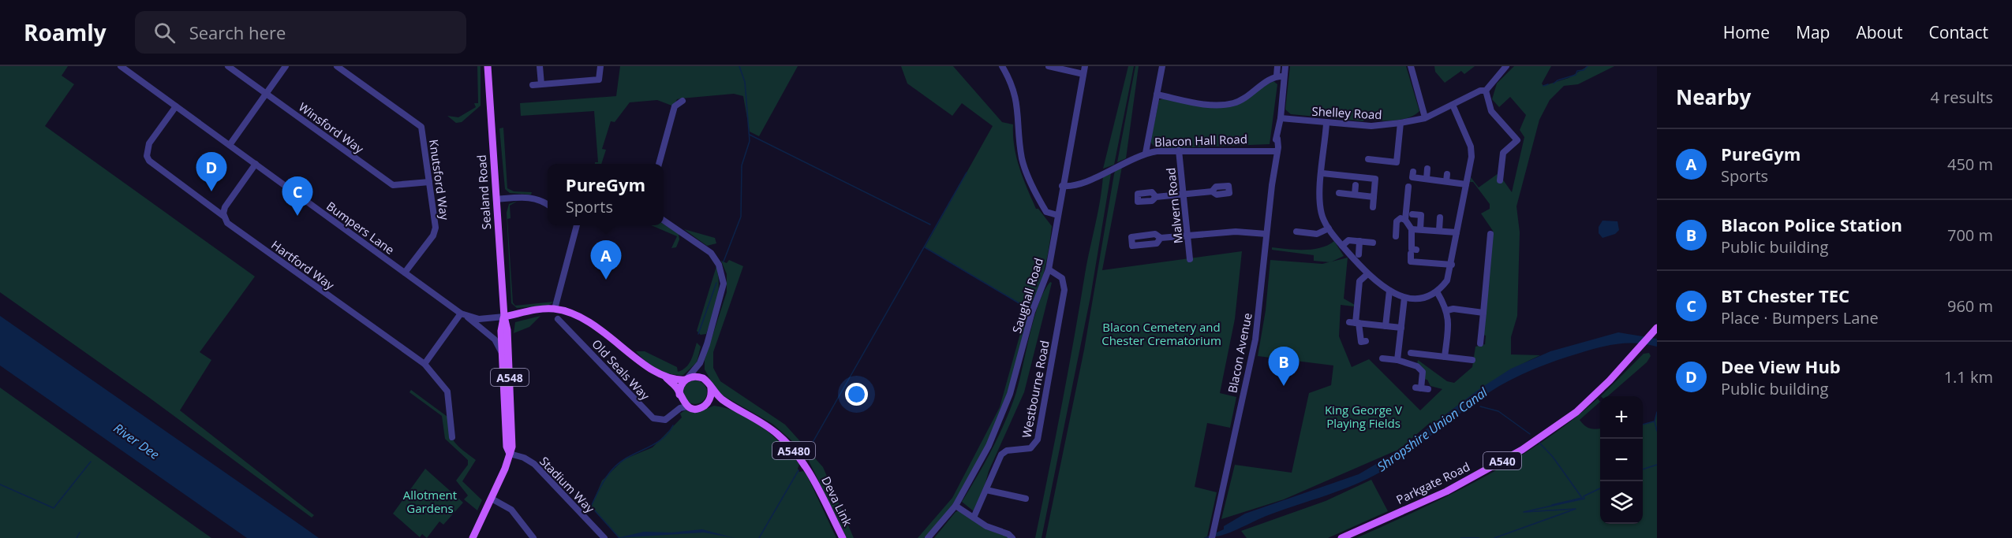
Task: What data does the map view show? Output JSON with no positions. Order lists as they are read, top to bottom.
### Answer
{
  "streets": {
    "main road": [
      "Sealand Road",
      "A548",
      "A5480",
      "A540",
      "Parkgate Road",
      "Deva Link"
    ],
    "street": [
      "Shelley Road",
      "Winsford Way",
      "Blacon Hall Road",
      "Knutsford Way",
      "Malvern Road",
      "Bumpers Lane",
      "Hartford Way",
      "Saughall Road",
      "Blacon Avenue",
      "Old Seals Way",
      "Westbourne Road",
      "Stadium Way"
    ]
  },
  "crossings": [
    ["Shelley Road", "Blacon Avenue"],
    ["Winsford Way", "Knutsford Way"],
    ["Blacon Hall Road", "Malvern Road"],
    ["Blacon Hall Road", "Saughall Road"],
    ["Blacon Hall Road", "Blacon Avenue"],
    ["Knutsford Way", "Bumpers Lane"],
    ["Sealand Road", "Bumpers Lane"],
    ["Sealand Road", "Stadium Way"],
    ["Bumpers Lane", "Hartford Way"],
    ["Saughall Road", "Westbourne Road"],
    ["Old Seals Way", "A5480"],
    ["Old Seals Way", "Deva Link"],
    ["A5480", "Deva Link"]
  ],
  "water": ["Shropshire Union Canal", "River Dee"],
  "parks": ["Blacon Cemetery and Chester Crematorium", "King George V Playing Fields", "Allotment Gardens"],
  "page": {
    "header": "Roamly",
    "search": "Search here",
    "nav": [
      "Home",
      "Map",
      "About",
      "Contact"
    ],
    "heading": ["Nearby", "4 results"],
    "list": [
      {
        "mark": "A",
        "name": "PureGym",
        "note": "Sports",
        "value": "450 m"
      },
      {
        "mark": "B",
        "name": "Blacon Police Station",
        "note": "Public building",
        "value": "700 m"
      },
      {
        "mark": "C",
        "name": "BT Chester TEC",
        "note": "Place · Bumpers Lane",
        "value": "960 m"
      },
      {
        "mark": "D",
        "name": "Dee View Hub",
        "note": "Public building",
        "value": "1.1 km"
      }
    ],
    "pins": [
      "D",
      "C",
      "A",
      "B"
    ],
    "popup": ["PureGym", "Sports"],
    "map_buttons": ["+", "−"]
  }
}
